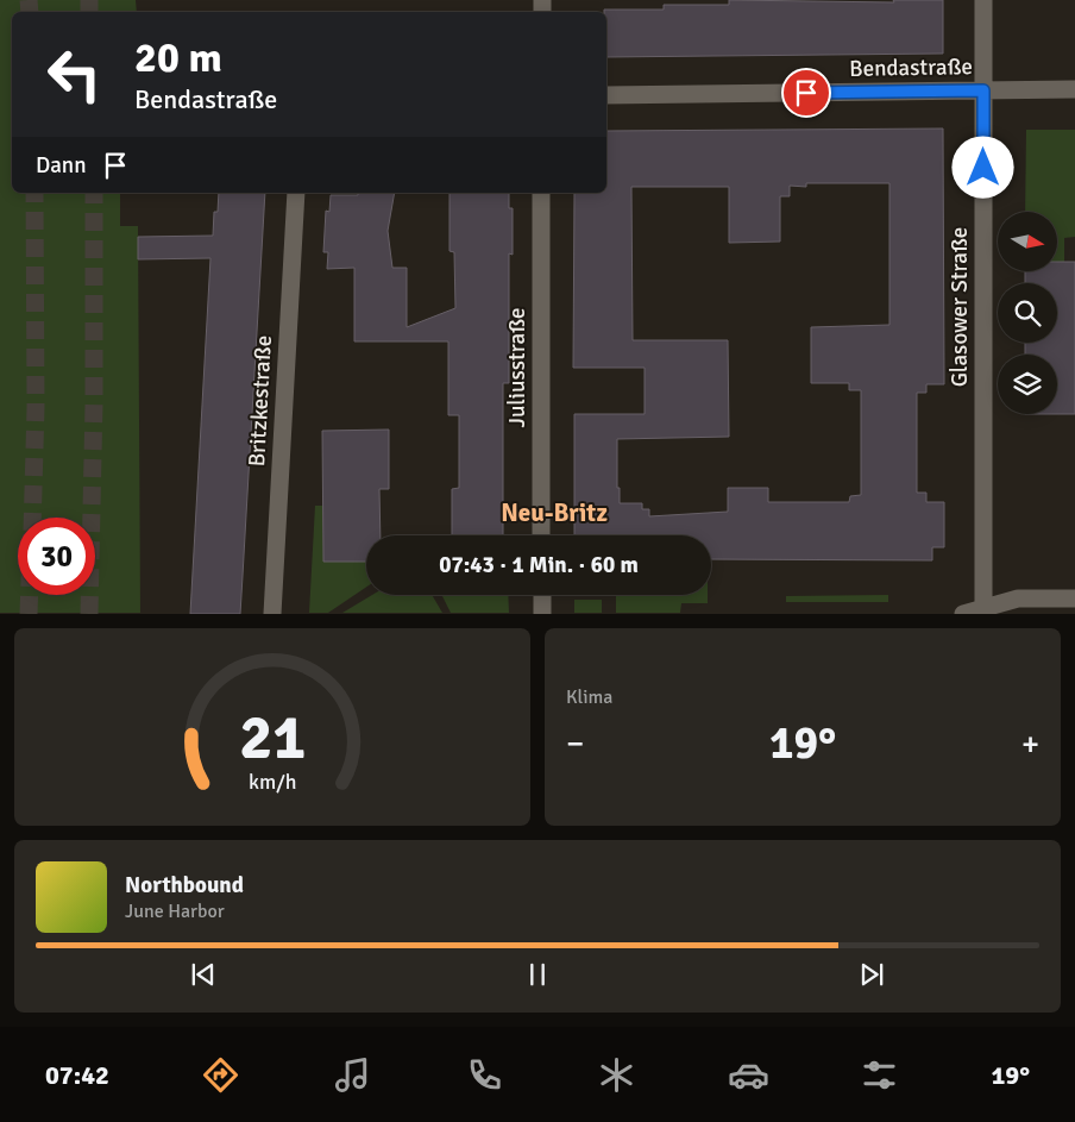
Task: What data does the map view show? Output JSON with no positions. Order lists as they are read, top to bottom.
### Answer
{
  "streets": {
    "street": [
      "Bendastraße",
      "Glasower Straße",
      "Juliusstraße",
      "Britzkestraße"
    ]
  },
  "crossings": [
    ["Bendastraße", "Glasower Straße"]
  ],
  "districts": ["Neu-Britz"],
  "north": "right",
  "page": {
    "turn": ["20 m", "Bendastraße"],
    "then": "Dann",
    "limit": "30",
    "trip": "07:43 · 1 Min. · 60 m",
    "tile": "Klima",
    "heat": ["−", "19°", "+"],
    "song": ["Northbound", "June Harbor"],
    "tabs": ["07:42", "19°"],
    "gauge": ["21", "km/h"]
  }
}
